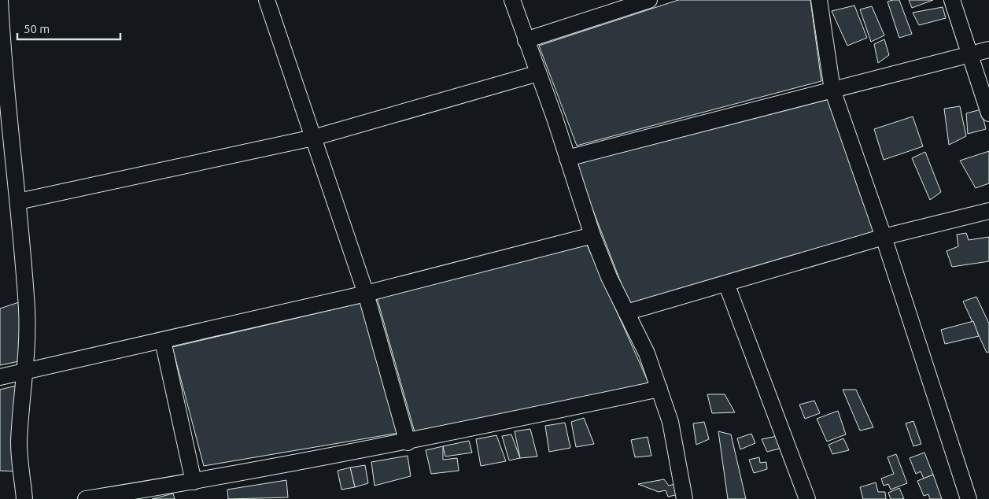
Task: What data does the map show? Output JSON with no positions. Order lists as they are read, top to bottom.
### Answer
{
  "scale_bar": "50 m"
}
